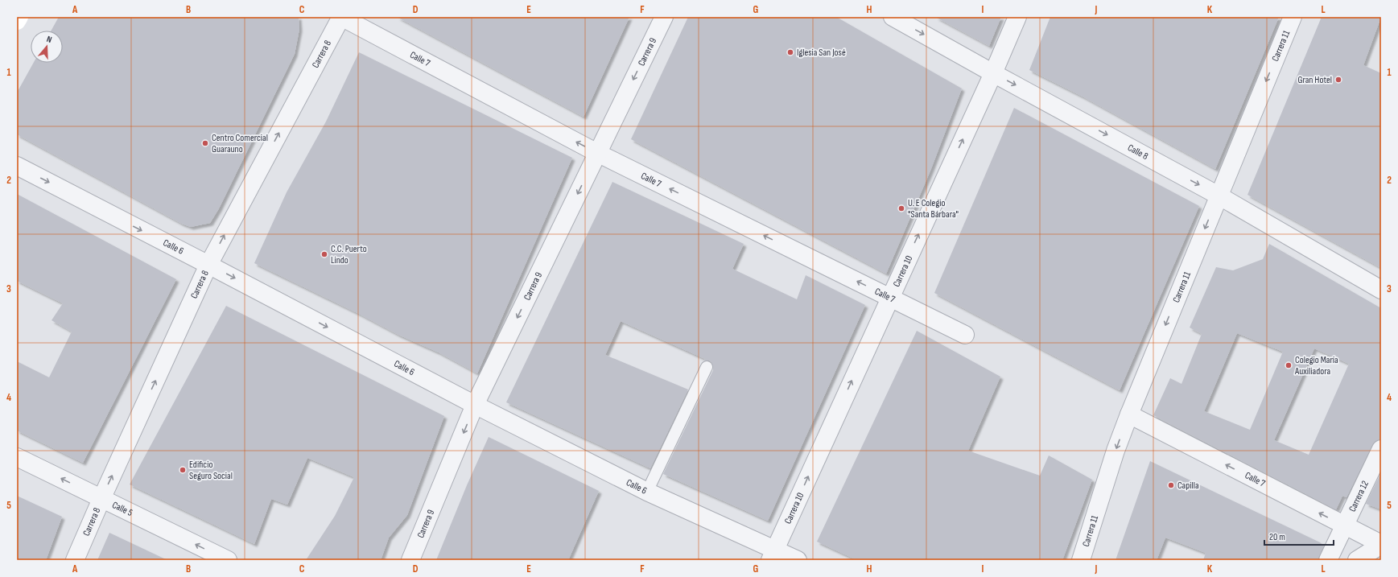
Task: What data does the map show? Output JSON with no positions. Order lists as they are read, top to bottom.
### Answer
{
  "streets": {
    "street": [
      "Carrera 11",
      "Carrera 9",
      "Carrera 8",
      "Calle 7",
      "Calle 8",
      "Calle 6",
      "Carrera 10",
      "Carrera 12",
      "Calle 5"
    ]
  },
  "crossings": [
    ["Carrera 11", "Calle 7"],
    ["Carrera 11", "Calle 8"],
    ["Carrera 9", "Calle 7"],
    ["Carrera 9", "Calle 6"],
    ["Carrera 8", "Calle 7"],
    ["Carrera 8", "Calle 6"],
    ["Carrera 8", "Calle 5"],
    ["Calle 7", "Carrera 10"],
    ["Calle 7", "Carrera 12"],
    ["Calle 8", "Carrera 10"],
    ["Calle 6", "Carrera 10"]
  ],
  "one_way": [
    "Carrera 11",
    "Carrera 9",
    "Carrera 8",
    "Calle 7",
    "Calle 8",
    "Calle 6",
    "Carrera 10",
    "Calle 5"
  ],
  "places": [
    "Iglesia San José",
    "Gran Hotel",
    "Centro Comercial Guarauno",
    "U. E Colegio \"Santa Bárbara\"",
    "C.C. Puerto Lindo",
    "Colegio María Auxiliadora",
    "Edificio Seguro Social",
    "Capilla"
  ],
  "scale_bar": "20 m",
  "north": "top",
  "grid": {
    "columns": [
      "A",
      "B",
      "C",
      "D",
      "E",
      "F",
      "G",
      "H",
      "I",
      "J",
      "K",
      "L"
    ],
    "rows": [
      "1",
      "2",
      "3",
      "4",
      "5"
    ]
  }
}
